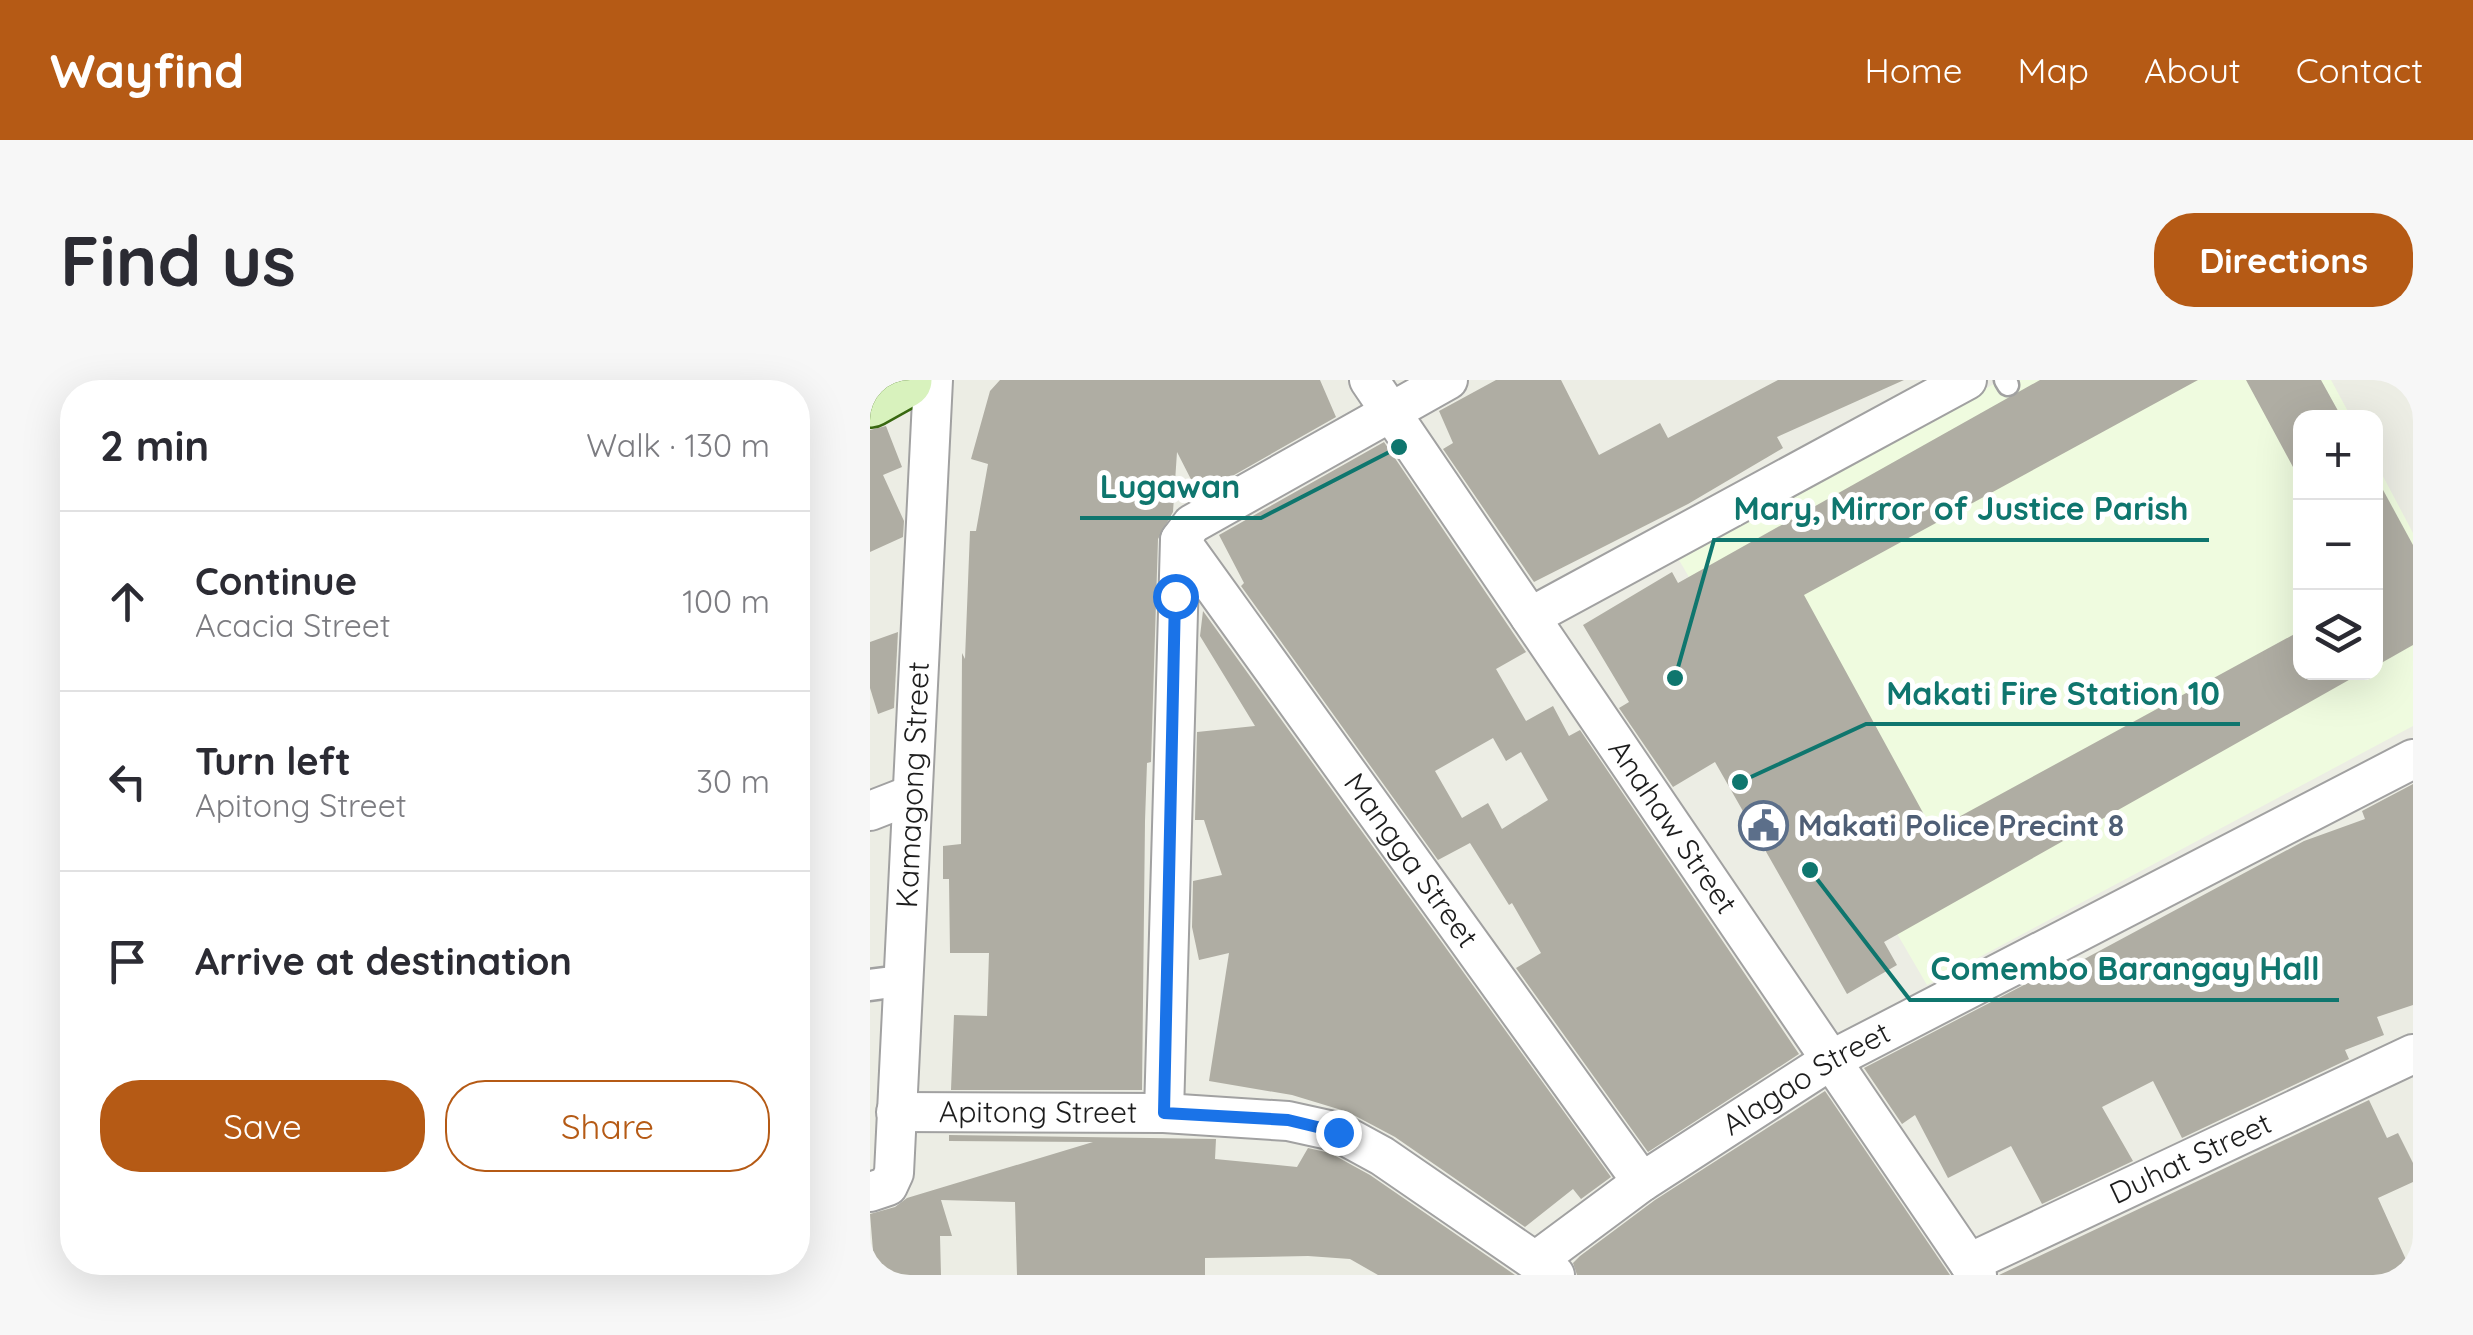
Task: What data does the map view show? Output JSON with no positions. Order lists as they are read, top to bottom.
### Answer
{
  "streets": {
    "street": [
      "Kamagong Street",
      "Anahaw Street",
      "Mangga Street",
      "Alagao Street",
      "Apitong Street",
      "Duhat Street"
    ]
  },
  "crossings": [
    ["Kamagong Street", "Apitong Street"],
    ["Anahaw Street", "Alagao Street"],
    ["Anahaw Street", "Duhat Street"],
    ["Mangga Street", "Alagao Street"],
    ["Alagao Street", "Apitong Street"]
  ],
  "places": {
    "other": [
      "Lugawan",
      "Mary, Mirror of Justice Parish",
      "Makati Fire Station 10",
      "Comembo Barangay Hall"
    ],
    "public building": ["Makati Police Precint 8"]
  },
  "page": {
    "header": "Wayfind",
    "nav": [
      "Home",
      "Map",
      "About",
      "Contact"
    ],
    "buttons": [
      "Directions",
      ["Save", "Share"]
    ],
    "title": "Find us",
    "heading": ["2 min", "Walk · 130 m"],
    "map_buttons": ["+", "−"],
    "list": [
      ["Continue", "Acacia Street", "100 m"],
      ["Turn left", "Apitong Street", "30 m"],
      "Arrive at destination"
    ]
  }
}
